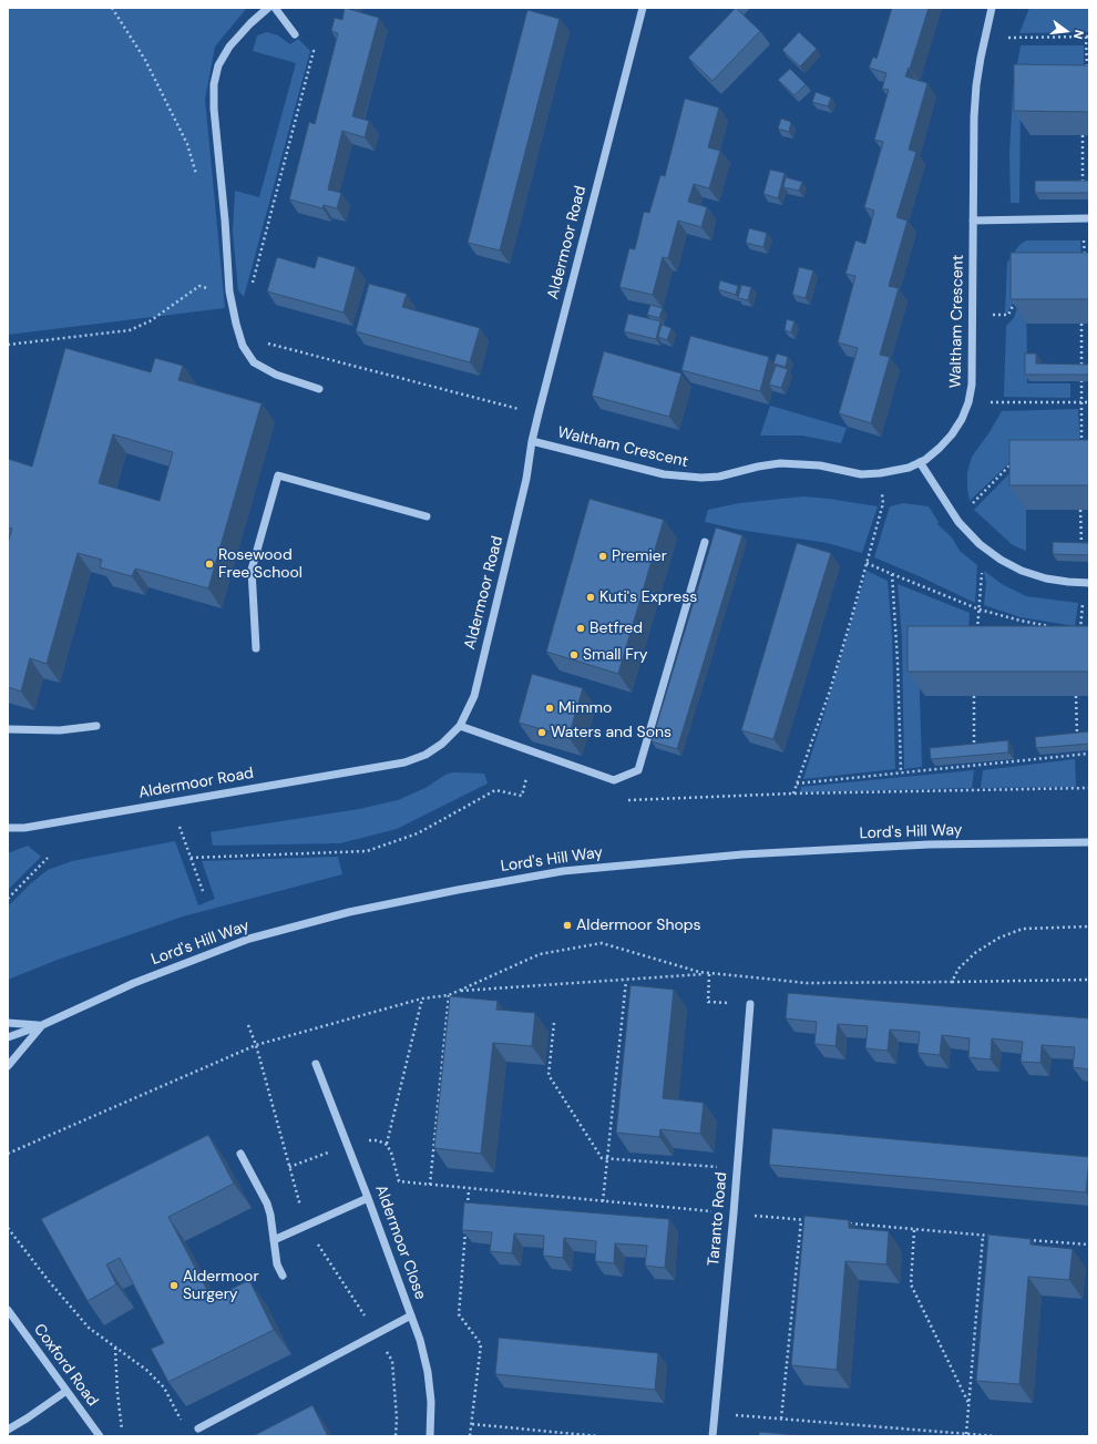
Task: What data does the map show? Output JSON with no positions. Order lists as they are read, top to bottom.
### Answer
{
  "streets": {
    "street": [
      "Aldermoor Road",
      "Waltham Crescent",
      "Lord's Hill Way",
      "Taranto Road",
      "Aldermoor Close",
      "Coxford Road"
    ]
  },
  "crossings": [
    ["Aldermoor Road", "Waltham Crescent"]
  ],
  "places": [
    "Premier",
    "Rosewood Free School",
    "Kuti's Express",
    "Betfred",
    "Small Fry",
    "Mimmo",
    "Waters and Sons",
    "Aldermoor Shops",
    "Aldermoor Surgery"
  ],
  "north": "right"
}
